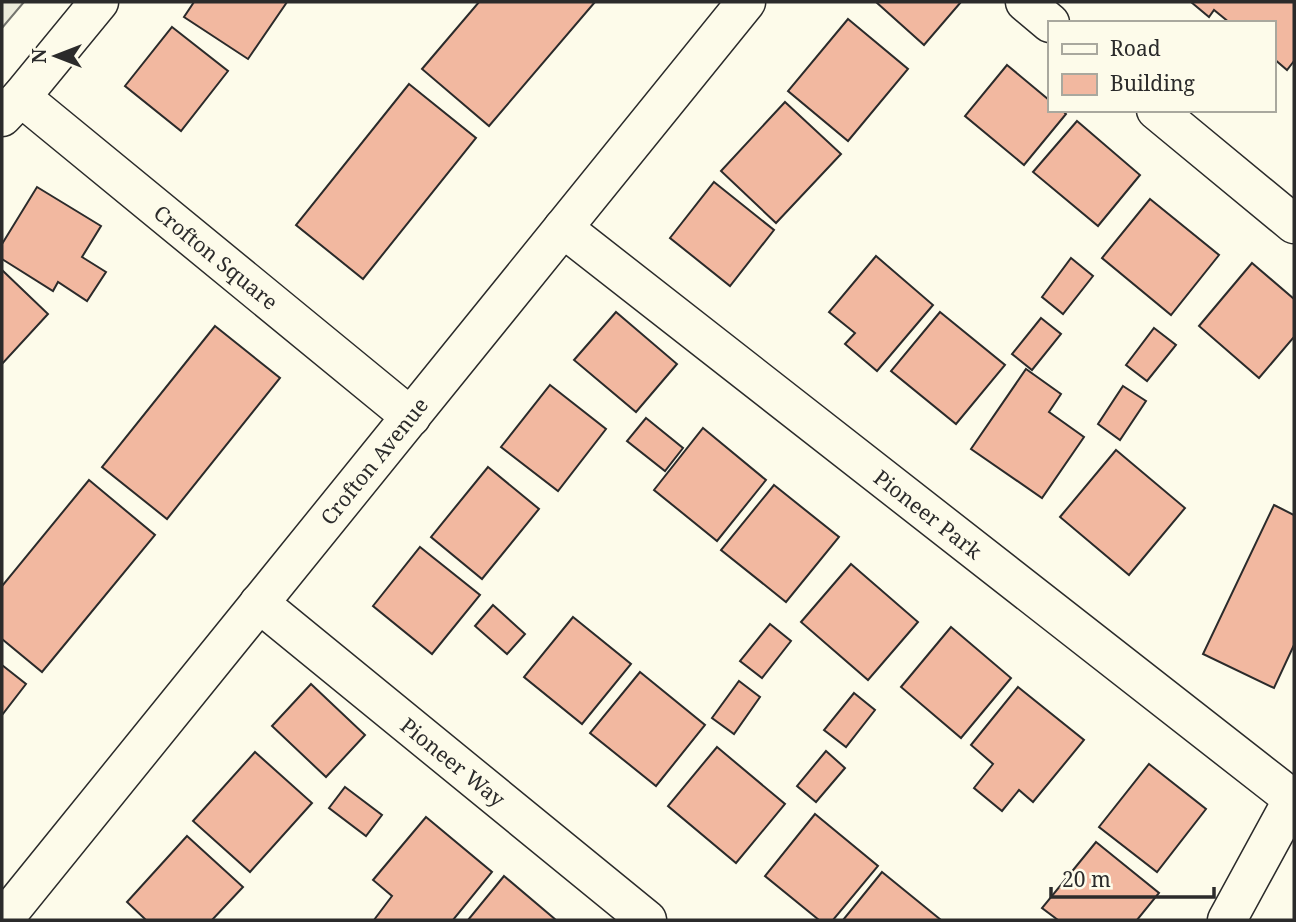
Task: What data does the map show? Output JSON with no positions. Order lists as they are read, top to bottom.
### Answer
{
  "streets": {
    "street": [
      "Crofton Square",
      "Crofton Avenue",
      "Pioneer Park",
      "Pioneer Way"
    ]
  },
  "crossings": [
    ["Crofton Square", "Crofton Avenue"],
    ["Crofton Avenue", "Pioneer Park"],
    ["Crofton Avenue", "Pioneer Way"]
  ],
  "legend": ["Road", "Building"],
  "scale_bar": "20 m",
  "north": "left"
}
